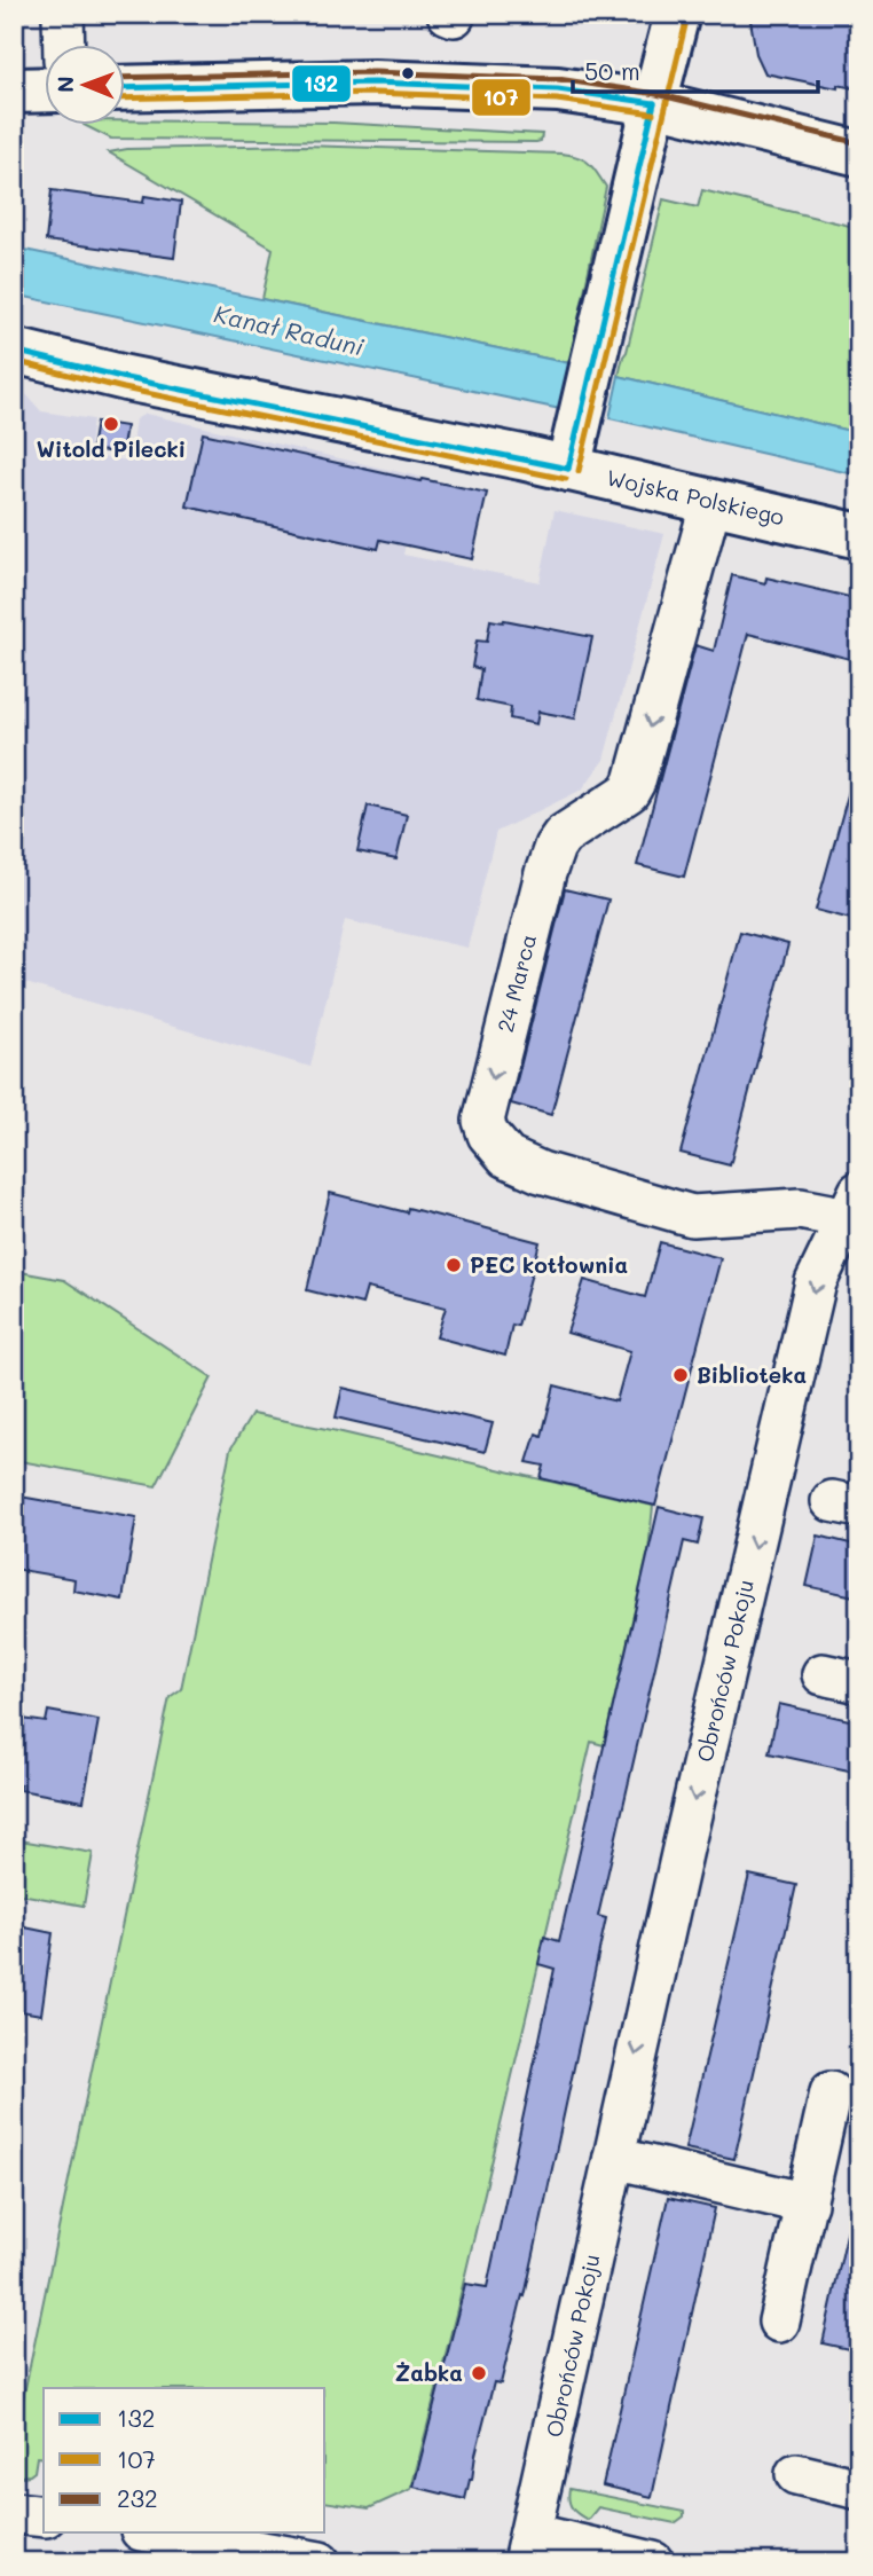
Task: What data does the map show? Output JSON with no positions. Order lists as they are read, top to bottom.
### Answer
{
  "streets": {
    "street": ["Wojska Polskiego", "24 Marca", "Obrońców Pokoju"]
  },
  "crossings": [
    ["Wojska Polskiego", "24 Marca"],
    ["24 Marca", "Obrońców Pokoju"]
  ],
  "one_way": ["Obrońców Pokoju"],
  "water": ["Kanał Raduni"],
  "places": [
    "Witold Pilecki",
    "PEC kotłownia",
    "Biblioteka",
    "Żabka"
  ],
  "lines": ["transit line 107", "transit line 232", "transit line 132"],
  "legend": ["132", "107", "232"],
  "scale_bar": "50 m",
  "north": "left"
}
